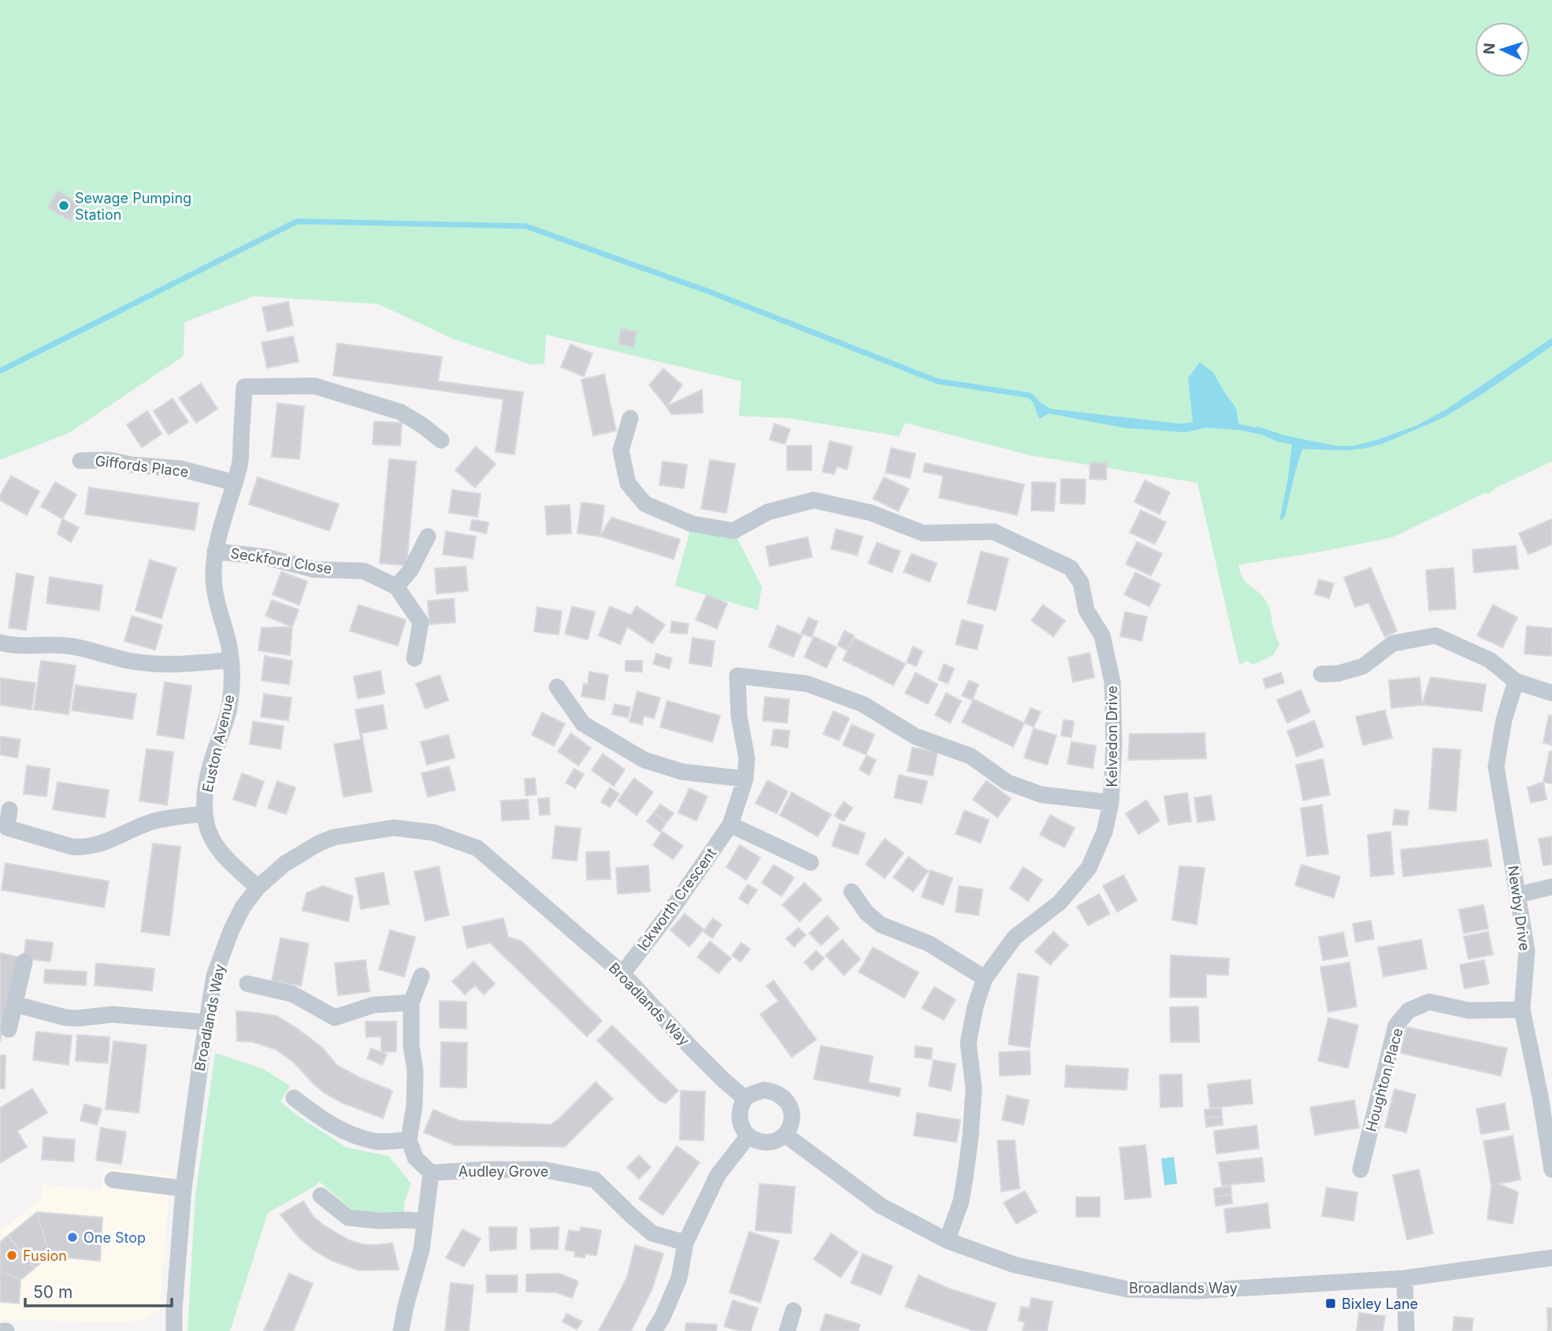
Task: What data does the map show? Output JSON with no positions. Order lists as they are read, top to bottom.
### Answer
{
  "streets": {
    "street": [
      "Giffords Place",
      "Seckford Close",
      "Kelvedon Drive",
      "Euston Avenue",
      "Ickworth Crescent",
      "Newby Drive",
      "Broadlands Way",
      "Houghton Place",
      "Audley Grove"
    ]
  },
  "crossings": [
    ["Giffords Place", "Euston Avenue"],
    ["Seckford Close", "Euston Avenue"],
    ["Kelvedon Drive", "Ickworth Crescent"],
    ["Kelvedon Drive", "Broadlands Way"],
    ["Euston Avenue", "Broadlands Way"],
    ["Ickworth Crescent", "Broadlands Way"],
    ["Newby Drive", "Houghton Place"]
  ],
  "places": {
    "other": ["Sewage Pumping Station", "One Stop", "Fusion"],
    "transit": ["Bixley Lane"]
  },
  "scale_bar": "50 m",
  "north": "left"
}
